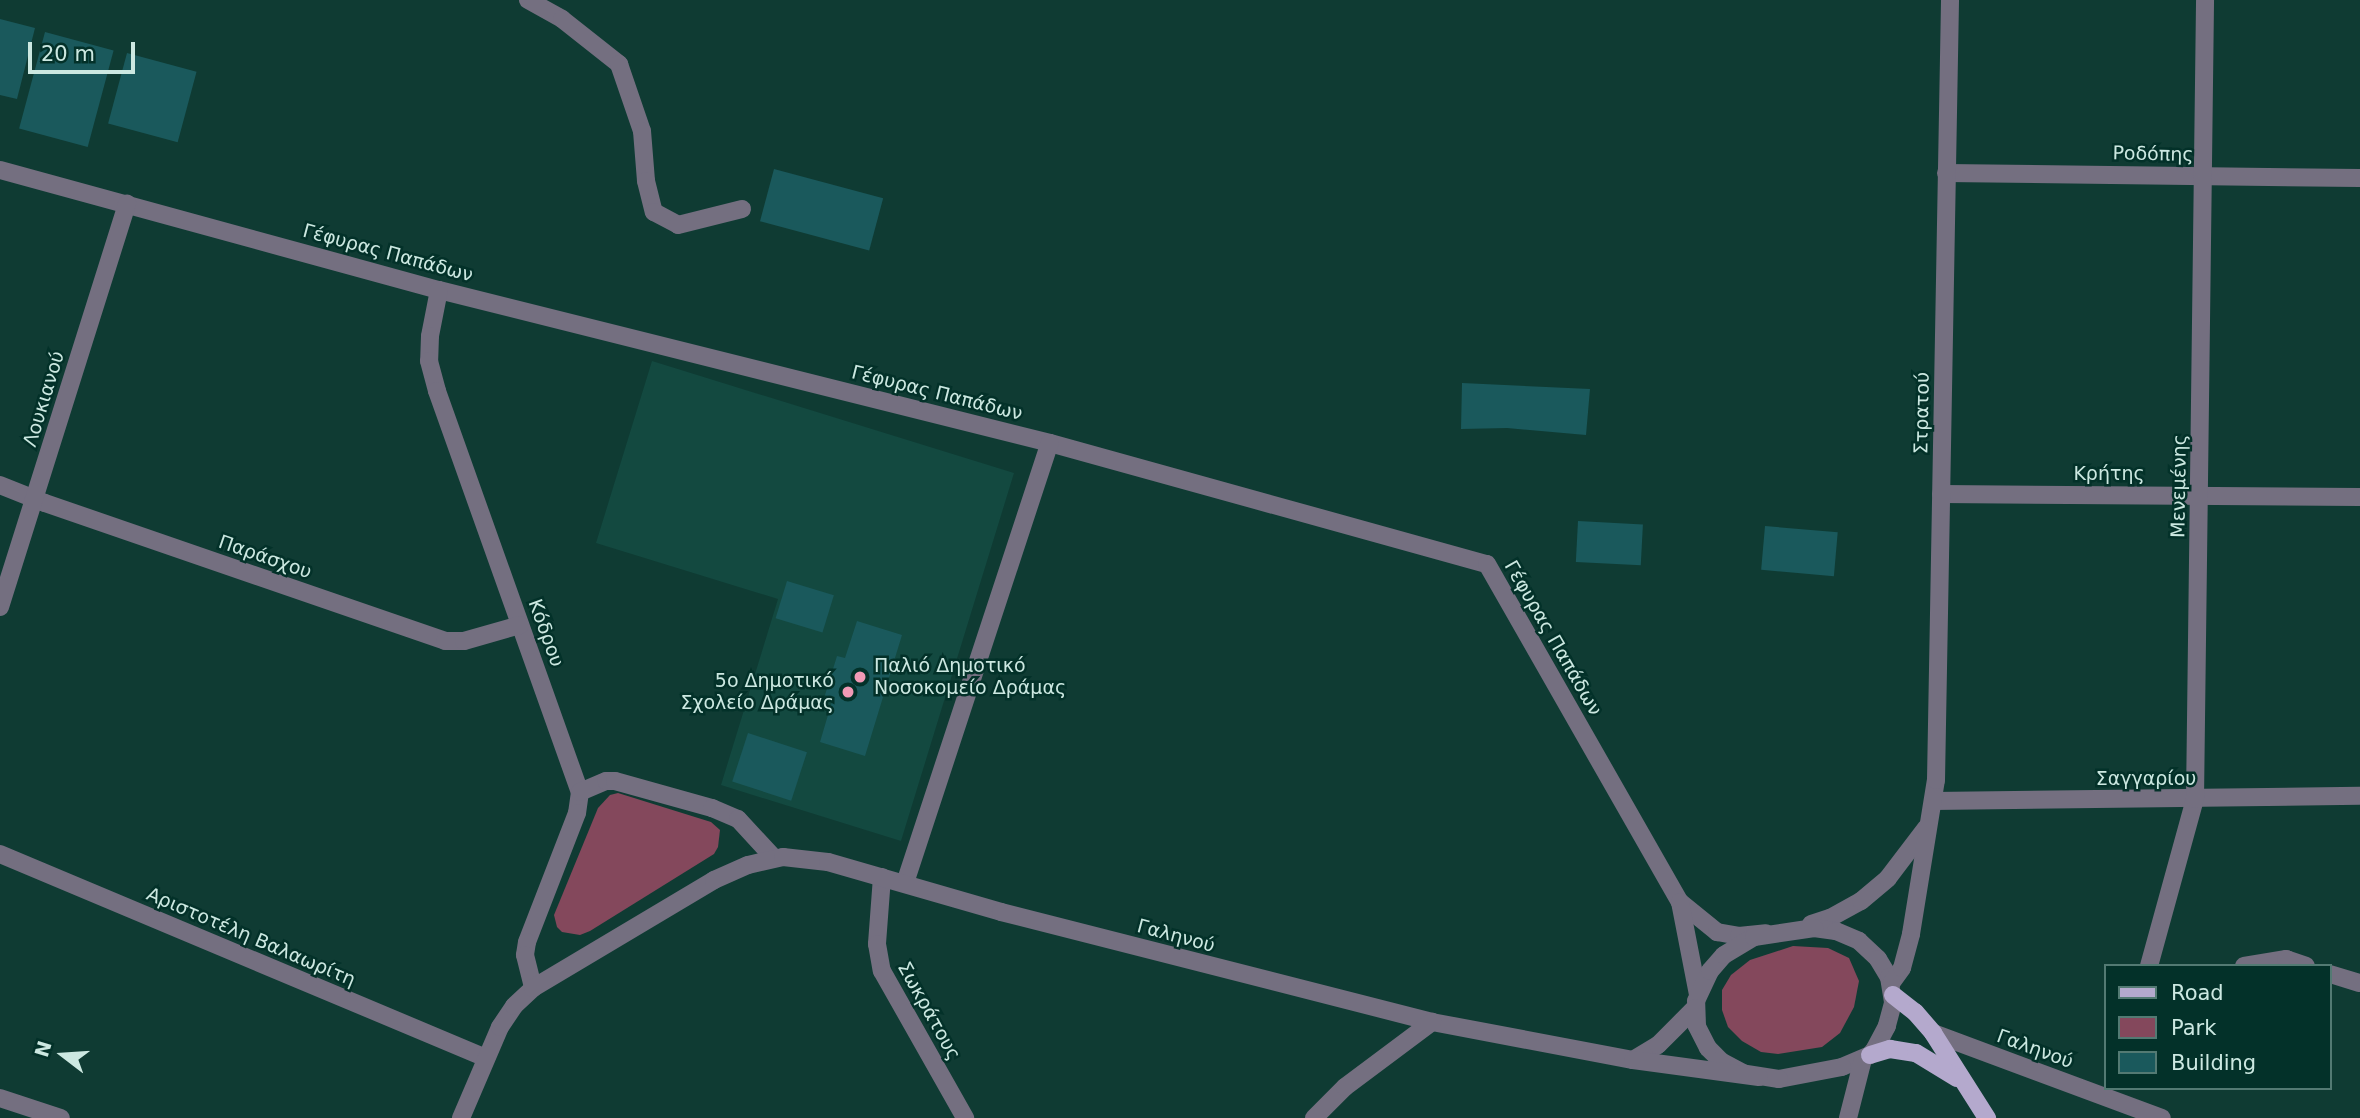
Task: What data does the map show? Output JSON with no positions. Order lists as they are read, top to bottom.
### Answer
{
  "streets": {
    "street": [
      "Ροδόπης",
      "Γέφυρας Παπάδων",
      "Λουκιανού",
      "Στρατού",
      "Κρήτης",
      "Μενεμένης",
      "Παράσχου",
      "Κόδρου",
      "Σαγγαρίου",
      "Γαληνού",
      "Αριστοτέλη Βαλαωρίτη",
      "Σωκράτους"
    ]
  },
  "crossings": [
    ["Ροδόπης", "Στρατού"],
    ["Ροδόπης", "Μενεμένης"],
    ["Γέφυρας Παπάδων", "Λουκιανού"],
    ["Γέφυρας Παπάδων", "Στρατού"],
    ["Γέφυρας Παπάδων", "Κόδρου"],
    ["Γέφυρας Παπάδων", "Γαληνού"],
    ["Λουκιανού", "Παράσχου"],
    ["Στρατού", "Κρήτης"],
    ["Στρατού", "Σαγγαρίου"],
    ["Στρατού", "Γαληνού"],
    ["Κρήτης", "Μενεμένης"],
    ["Μενεμένης", "Σαγγαρίου"],
    ["Παράσχου", "Κόδρου"],
    ["Γαληνού", "Σωκράτους"]
  ],
  "places": ["Παλιό Δημοτικό Νοσοκομείο Δράμας", "5ο Δημοτικό Σχολείο Δράμας"],
  "legend": ["Road", "Park", "Building"],
  "scale_bar": "20 m",
  "north": "left"
}
